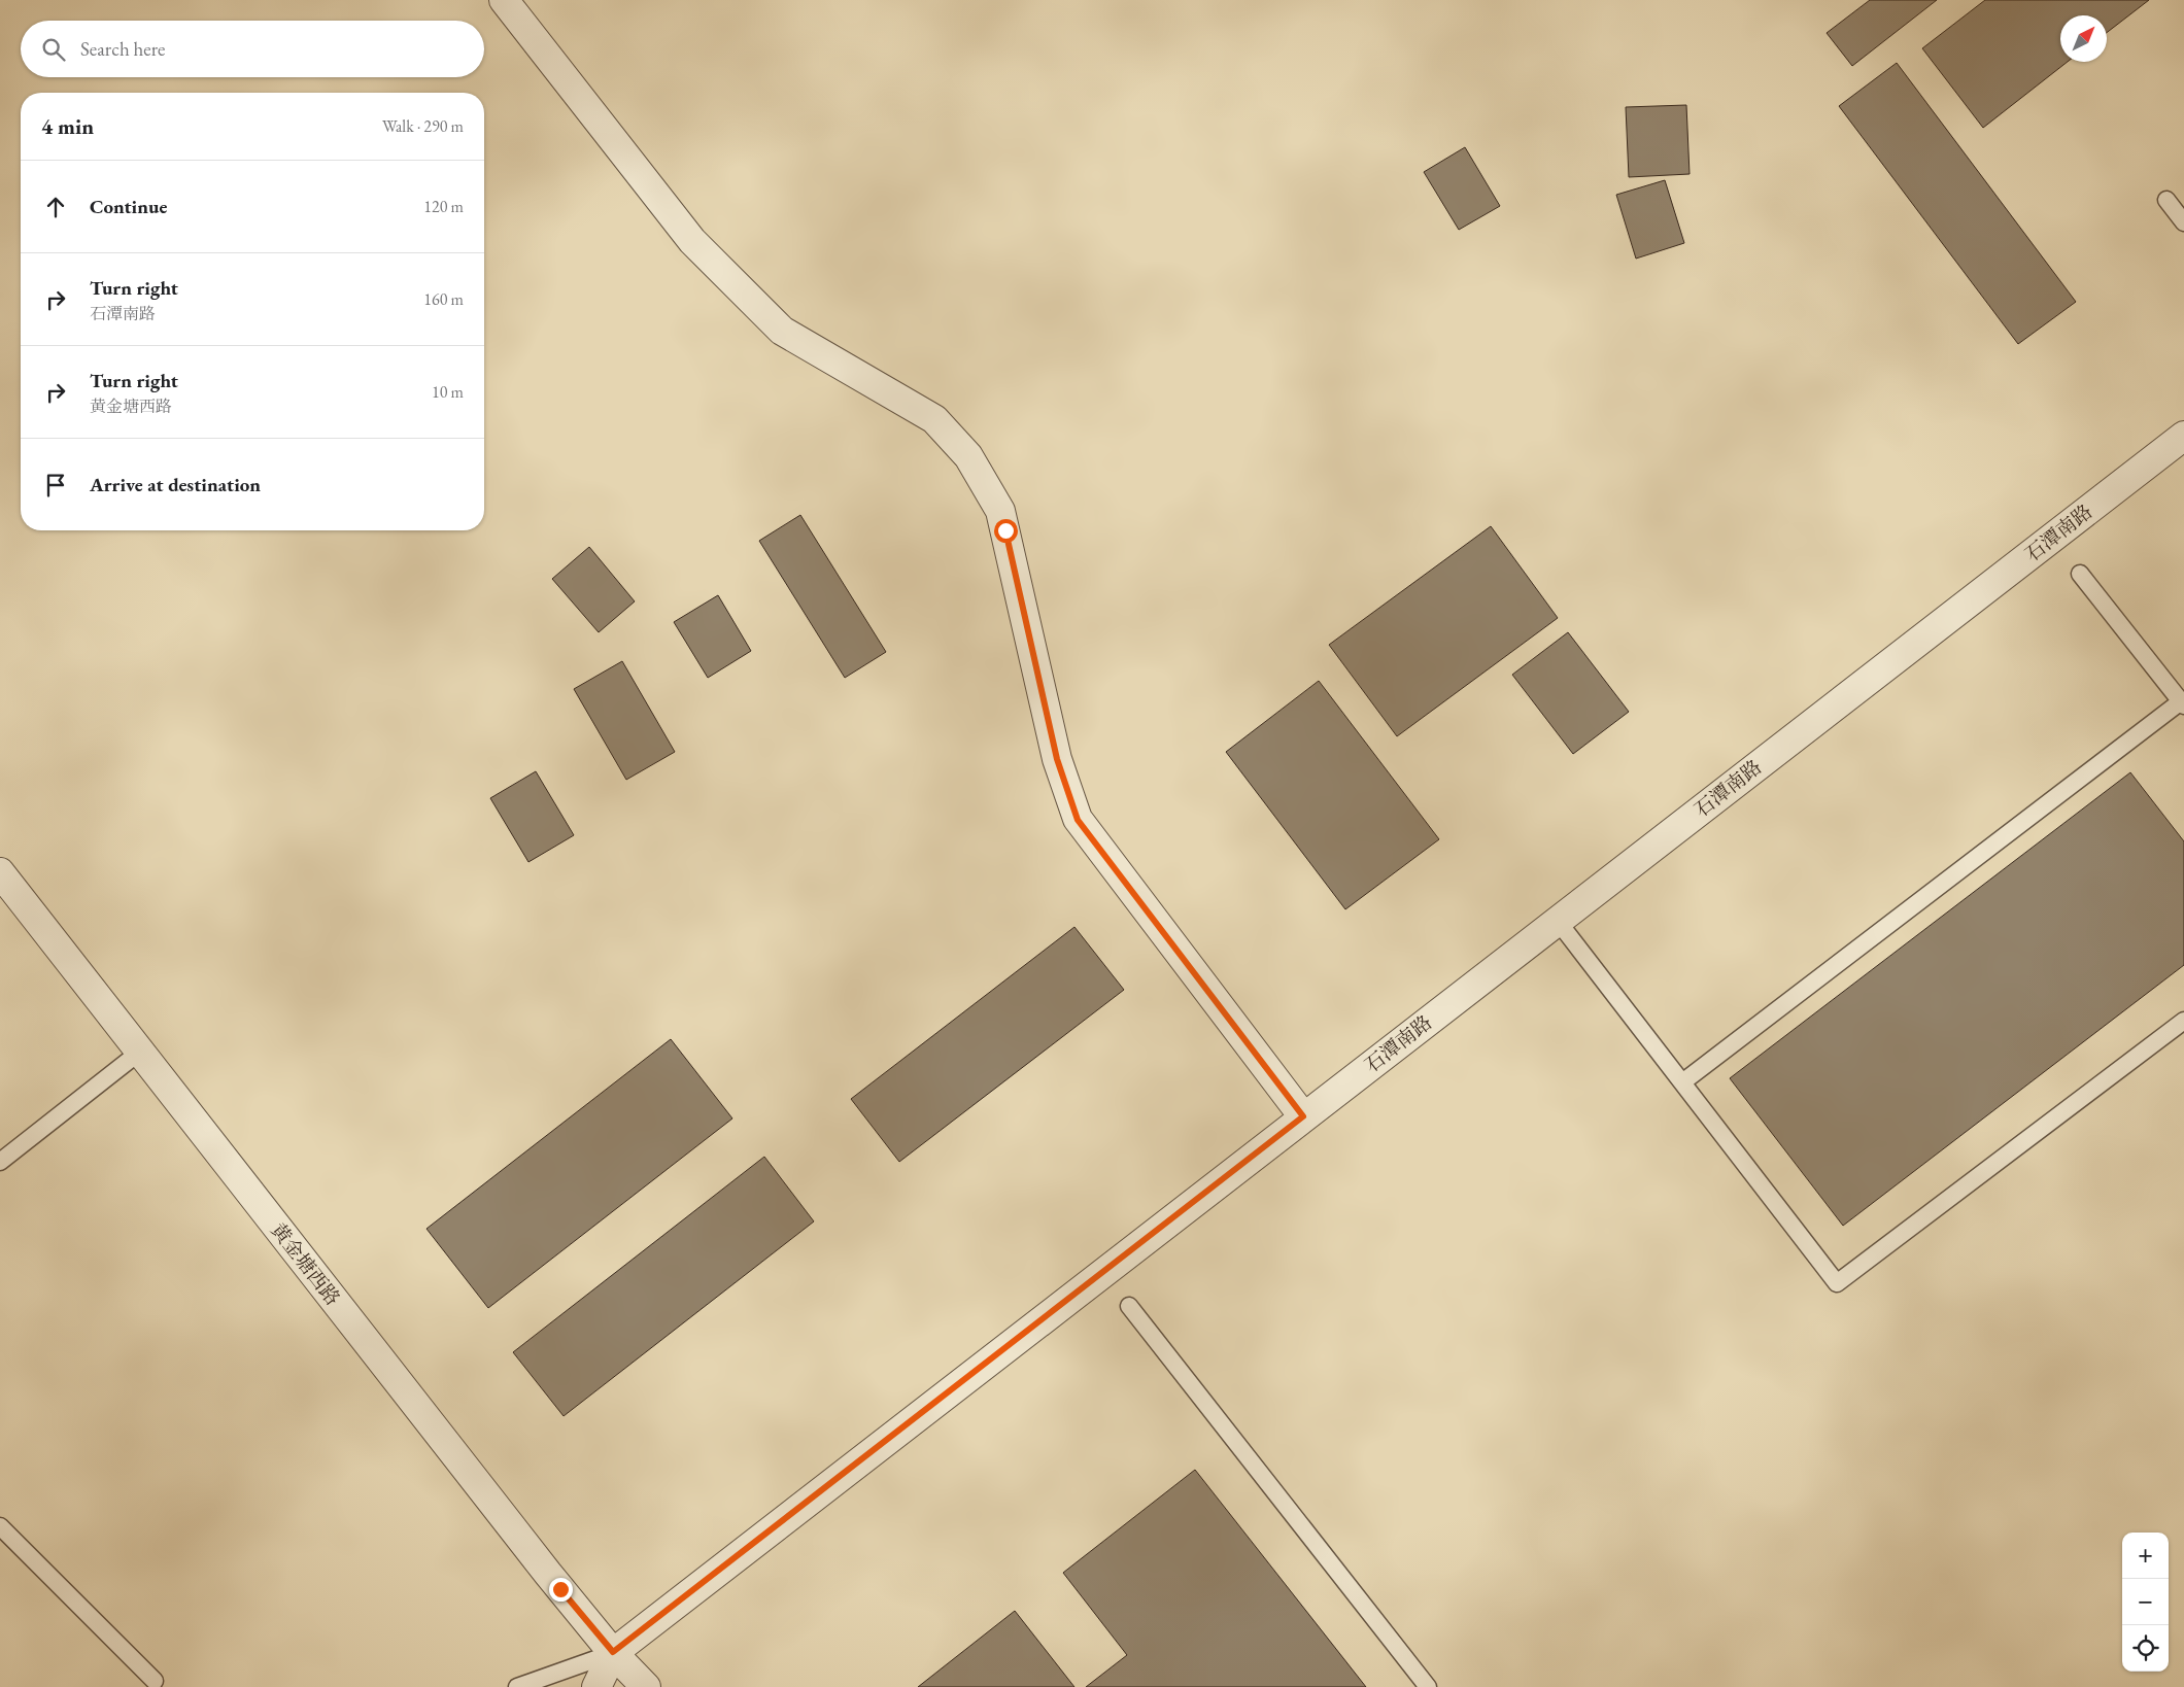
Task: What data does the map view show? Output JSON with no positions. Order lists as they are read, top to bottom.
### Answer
{
  "streets": {
    "street": ["石潭南路", "黄金塘西路"]
  },
  "crossings": [
    ["石潭南路", "黄金塘西路"]
  ],
  "north": "top right",
  "page": {
    "search": "Search here",
    "heading": ["4 min", "Walk · 290 m"],
    "list": [
      ["Continue", "120 m"],
      ["Turn right", "石潭南路", "160 m"],
      ["Turn right", "黄金塘西路", "10 m"],
      "Arrive at destination"
    ],
    "map_buttons": ["+", "−"]
  }
}
